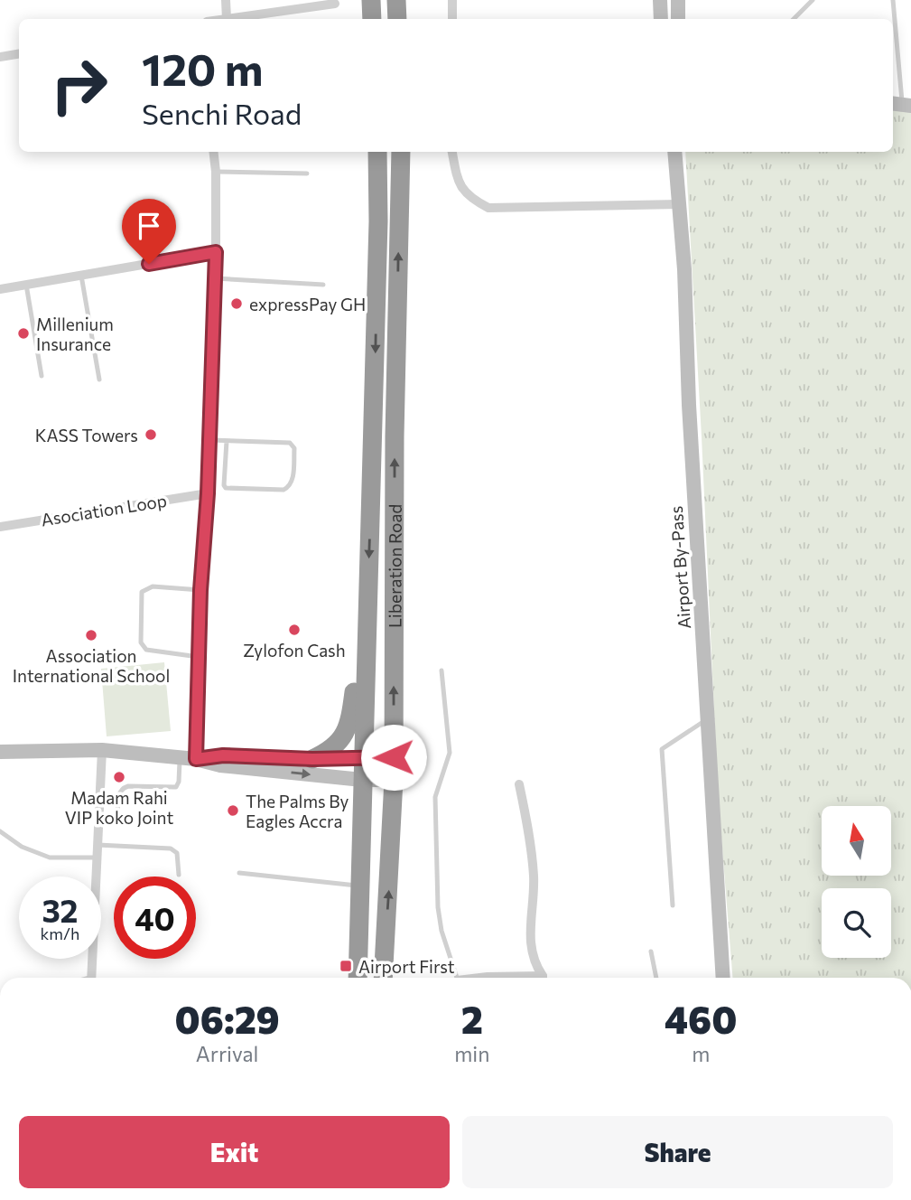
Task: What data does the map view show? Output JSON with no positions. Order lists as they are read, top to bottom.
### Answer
{
  "streets": {
    "highway": ["Liberation Road"],
    "main road": ["Airport By-Pass"],
    "street": ["Asociation Loop"]
  },
  "places": {
    "other": [
      "expressPay GH",
      "Millenium Insurance",
      "KASS Towers",
      "Zylofon Cash",
      "Association International School",
      "Madam Rahi VIP koko Joint",
      "The Palms By Eagles Accra"
    ],
    "transit": ["Airport First"]
  },
  "north": "top",
  "page": {
    "turn": ["120 m", "Senchi Road"],
    "speed": "32 km/h",
    "limit": "40",
    "eta": [
      "06:29",
      "Arrival",
      "2",
      "min",
      "460",
      "m"
    ],
    "buttons": ["Exit", "Share"]
  }
}
